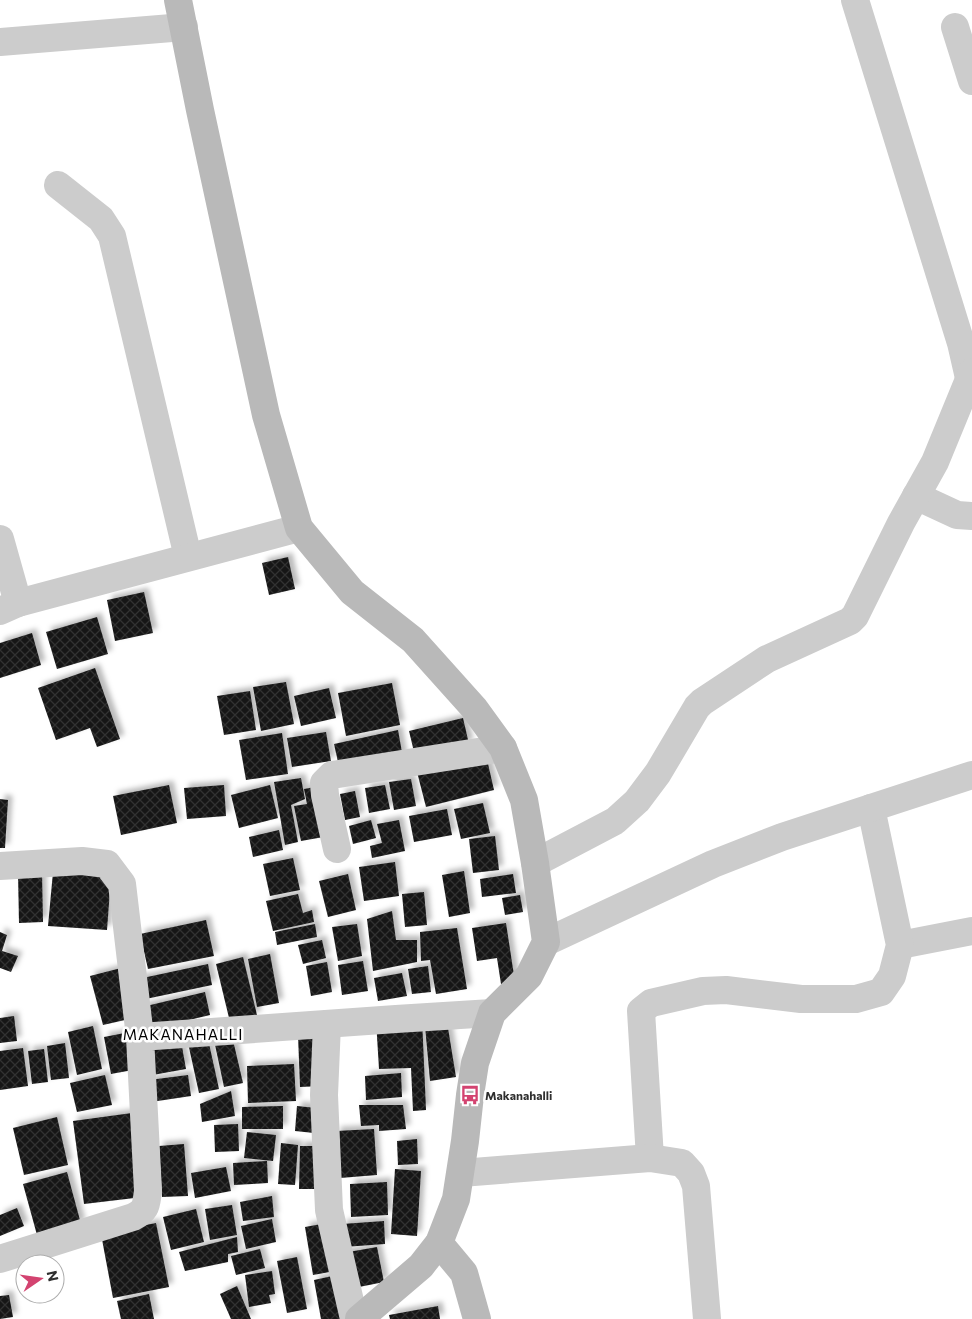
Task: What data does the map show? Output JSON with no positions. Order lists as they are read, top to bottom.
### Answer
{
  "districts": ["MAKANAHALLI"],
  "places": {
    "bus stop": ["Makanahalli"]
  },
  "north": "right"
}
